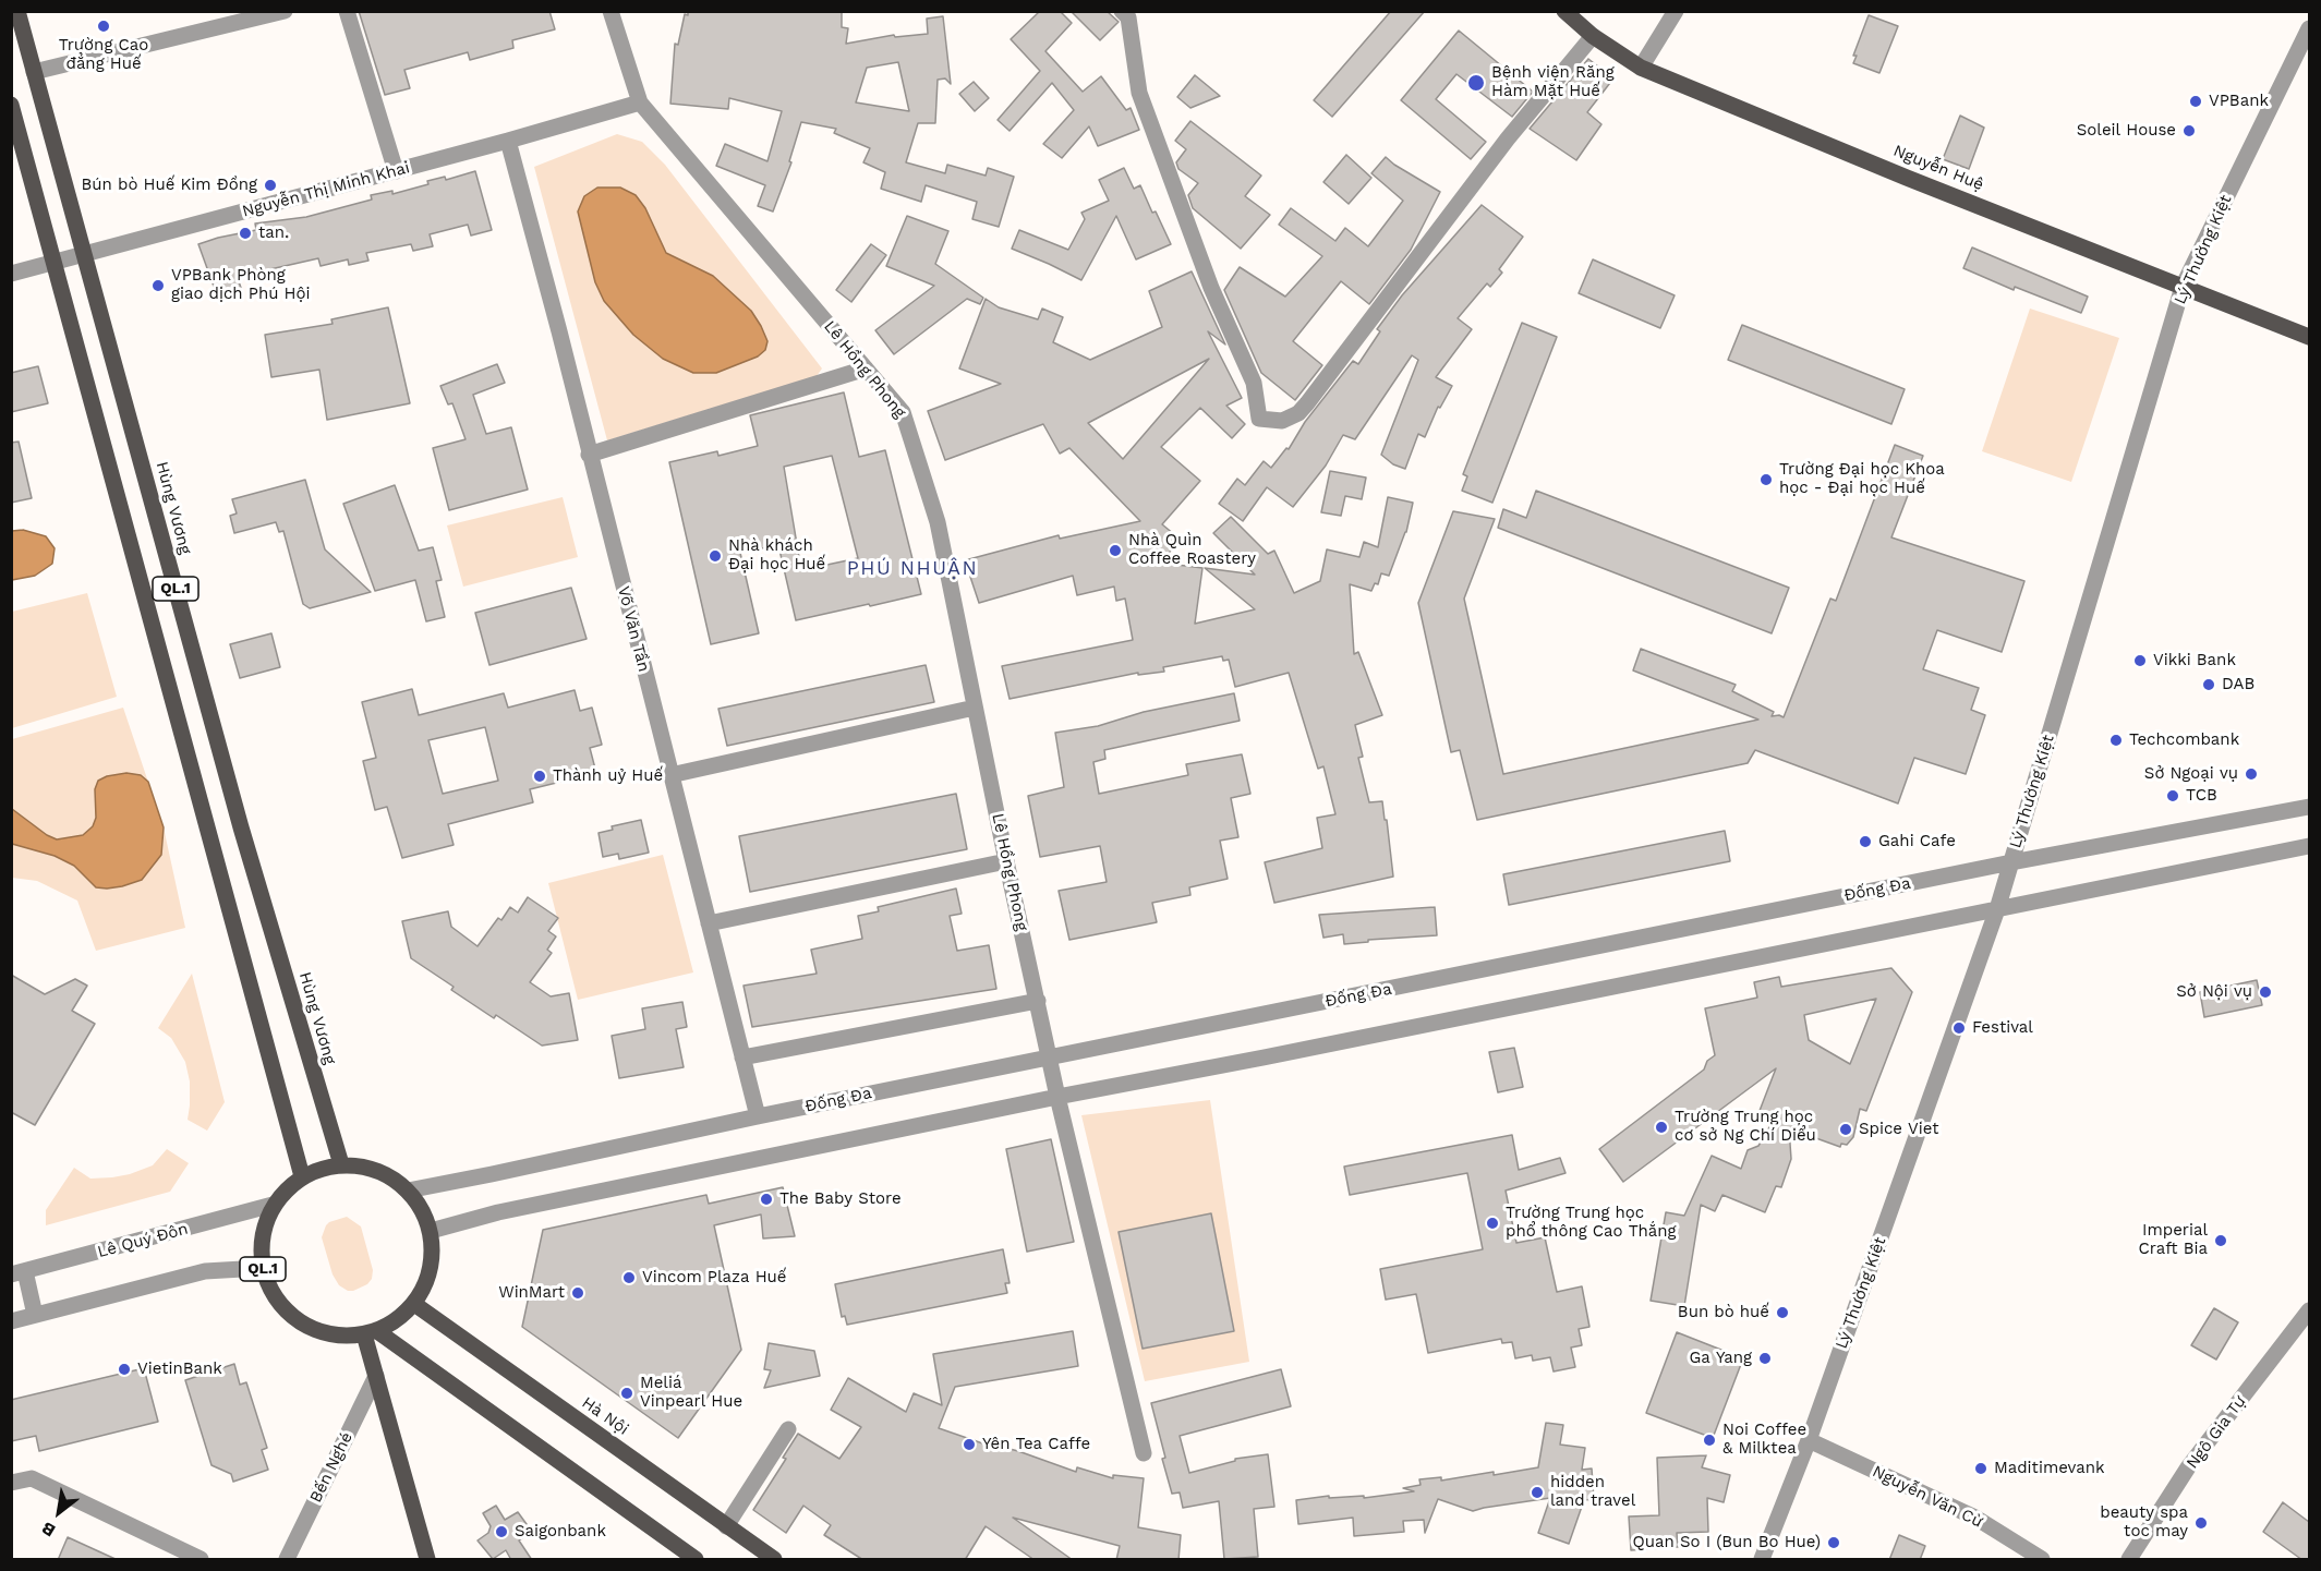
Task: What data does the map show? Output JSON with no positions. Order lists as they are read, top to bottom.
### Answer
{
  "streets": {
    "main road": [
      "Nguyễn Huệ",
      "Hùng Vương",
      "QL.1",
      "Hà Nội"
    ],
    "street": [
      "Nguyễn Thị Minh Khai",
      "Lý Thường Kiệt",
      "Lê Hồng Phong",
      "Võ Văn Tần",
      "Đống Đa",
      "Lê Quý Đôn",
      "Ngô Gia Tự",
      "Bến Nghé",
      "Nguyễn Văn Cừ"
    ]
  },
  "crossings": [
    ["Nguyễn Huệ", "Lý Thường Kiệt"],
    ["Nguyễn Thị Minh Khai", "Lê Hồng Phong"],
    ["Nguyễn Thị Minh Khai", "Hùng Vương"],
    ["Nguyễn Thị Minh Khai", "QL.1"],
    ["Nguyễn Thị Minh Khai", "Võ Văn Tần"],
    ["Lý Thường Kiệt", "Đống Đa"],
    ["Lý Thường Kiệt", "Nguyễn Văn Cừ"],
    ["Lê Hồng Phong", "Đống Đa"],
    ["Hùng Vương", "QL.1"],
    ["Hùng Vương", "Đống Đa"],
    ["Hùng Vương", "Lê Quý Đôn"],
    ["Hùng Vương", "Hà Nội"],
    ["QL.1", "Đống Đa"],
    ["QL.1", "Lê Quý Đôn"],
    ["QL.1", "Hà Nội"],
    ["Võ Văn Tần", "Đống Đa"],
    ["Đống Đa", "Lê Quý Đôn"],
    ["Đống Đa", "Hà Nội"],
    ["Lê Quý Đôn", "Hà Nội"]
  ],
  "districts": ["PHÚ NHUẬN"],
  "places": [
    "Trường Cao đẳng Huế",
    "Bệnh viện Răng Hàm Mặt Huế",
    "VPBank",
    "Soleil House",
    "Bún bò Huế Kim Đồng",
    "tan.",
    "VPBank Phòng giao dịch Phú Hội",
    "Trường Đại học Khoa học - Đại học Huế",
    "Nhà Quìn Coffee Roastery",
    "Nhà khách Đại học Huế",
    "Vikki Bank",
    "DAB",
    "Techcombank",
    "Sở Ngoại vụ",
    "Thành uỷ Huế",
    "TCB",
    "Gahi Cafe",
    "Sở Nội vụ",
    "Festival",
    "Trường Trung học cơ sở Ng Chí Diểu",
    "Spice Viet",
    "The Baby Store",
    "Trường Trung học phổ thông Cao Thắng",
    "Imperial Craft Bia",
    "Vincom Plaza Huế",
    "WinMart",
    "Bun bò huế",
    "Ga Yang",
    "VietinBank",
    "Meliá Vinpearl Hue",
    "Noi Coffee & Milktea",
    "Yên Tea Caffe",
    "Maditimevank",
    "hidden land travel",
    "beauty spa toc may",
    "Saigonbank",
    "Quan So I (Bun Bo Hue)"
  ],
  "north": "bottom left"
}
